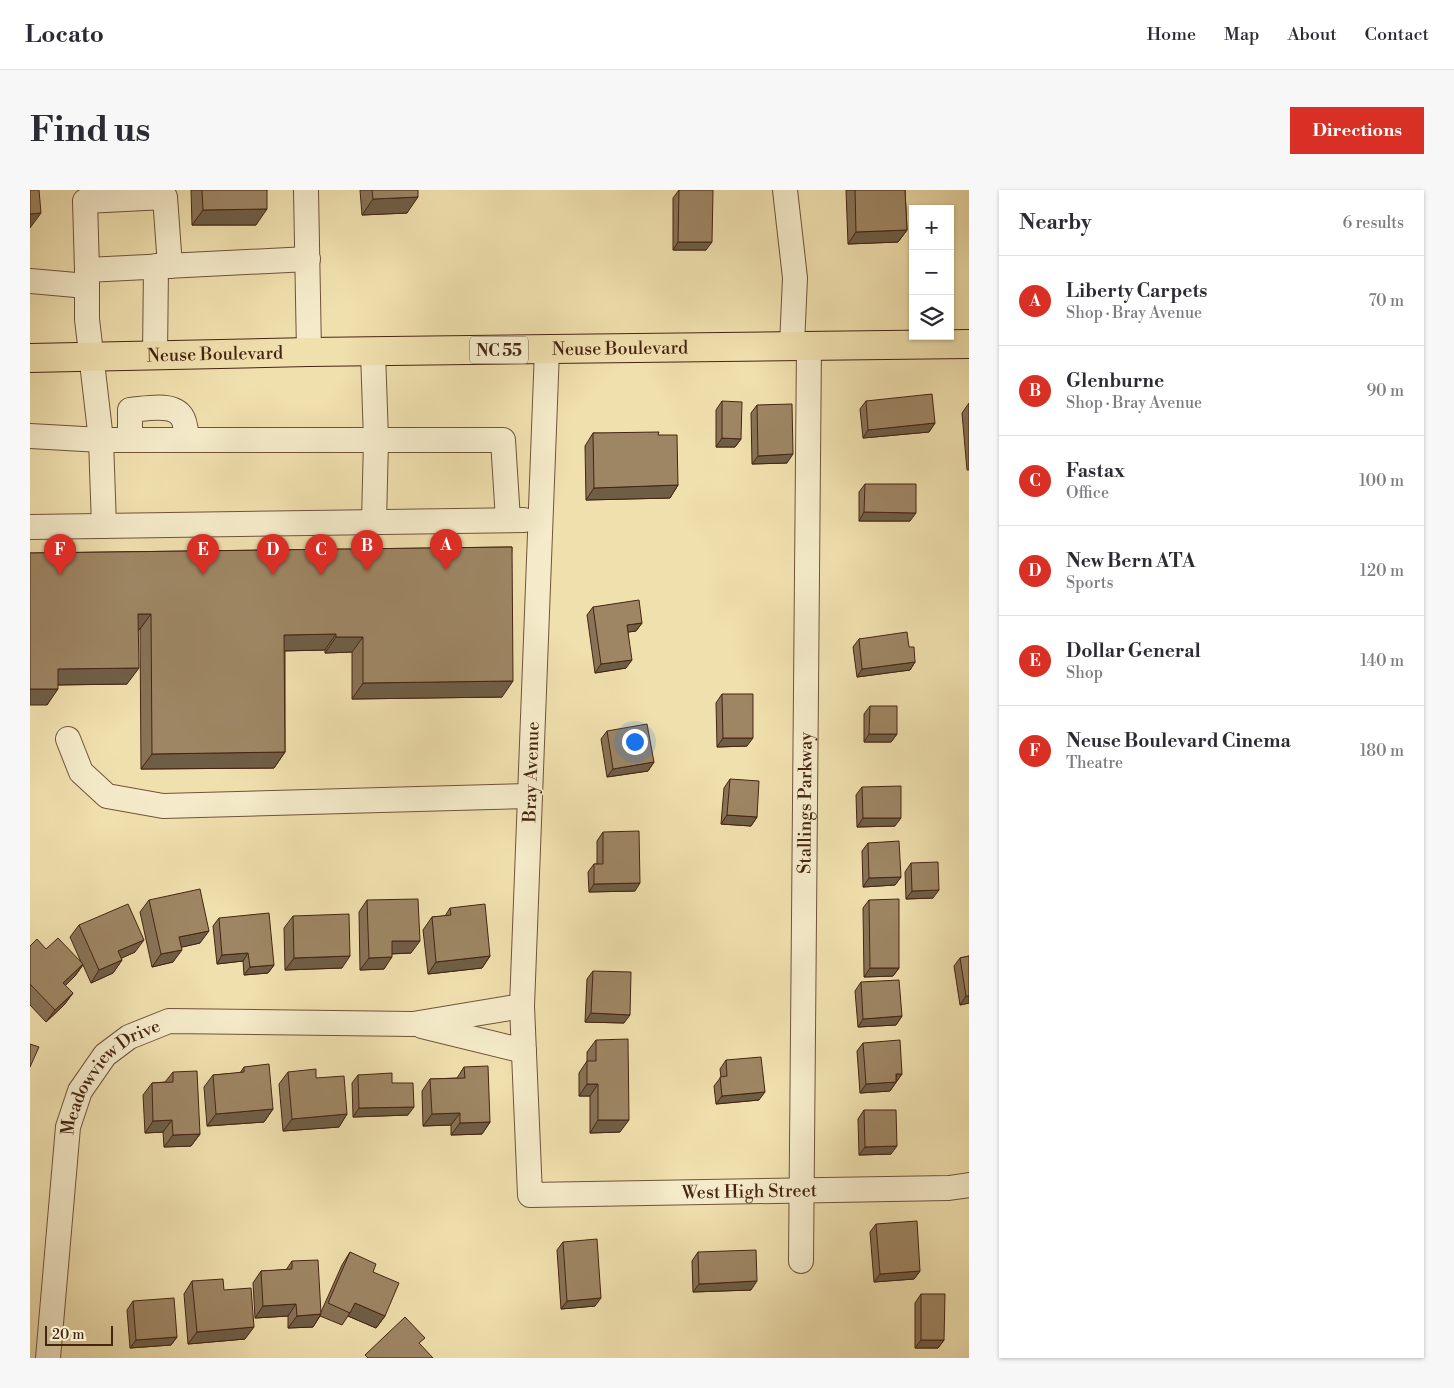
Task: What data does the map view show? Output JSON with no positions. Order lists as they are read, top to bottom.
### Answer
{
  "streets": {
    "main road": ["Neuse Boulevard", "NC 55"],
    "street": [
      "Bray Avenue",
      "Stallings Parkway",
      "Meadowview Drive",
      "West High Street"
    ]
  },
  "crossings": [
    ["Neuse Boulevard", "Bray Avenue"],
    ["Neuse Boulevard", "Stallings Parkway"],
    ["Bray Avenue", "Meadowview Drive"],
    ["Bray Avenue", "West High Street"],
    ["Stallings Parkway", "West High Street"]
  ],
  "scale_bar": "20 m",
  "page": {
    "header": "Locato",
    "nav": [
      "Home",
      "Map",
      "About",
      "Contact"
    ],
    "buttons": "Directions",
    "title": "Find us",
    "heading": ["Nearby", "6 results"],
    "map_buttons": ["+", "−"],
    "list": [
      {
        "mark": "A",
        "name": "Liberty Carpets",
        "note": "Shop · Bray Avenue",
        "value": "70 m"
      },
      {
        "mark": "B",
        "name": "Glenburne",
        "note": "Shop · Bray Avenue",
        "value": "90 m"
      },
      {
        "mark": "C",
        "name": "Fastax",
        "note": "Office",
        "value": "100 m"
      },
      {
        "mark": "D",
        "name": "New Bern ATA",
        "note": "Sports",
        "value": "120 m"
      },
      {
        "mark": "E",
        "name": "Dollar General",
        "note": "Shop",
        "value": "140 m"
      },
      {
        "mark": "F",
        "name": "Neuse Boulevard Cinema",
        "note": "Theatre",
        "value": "180 m"
      }
    ],
    "pins": [
      "A",
      "B",
      "C",
      "D",
      "E",
      "F"
    ],
    "scale": "20 m"
  }
}
